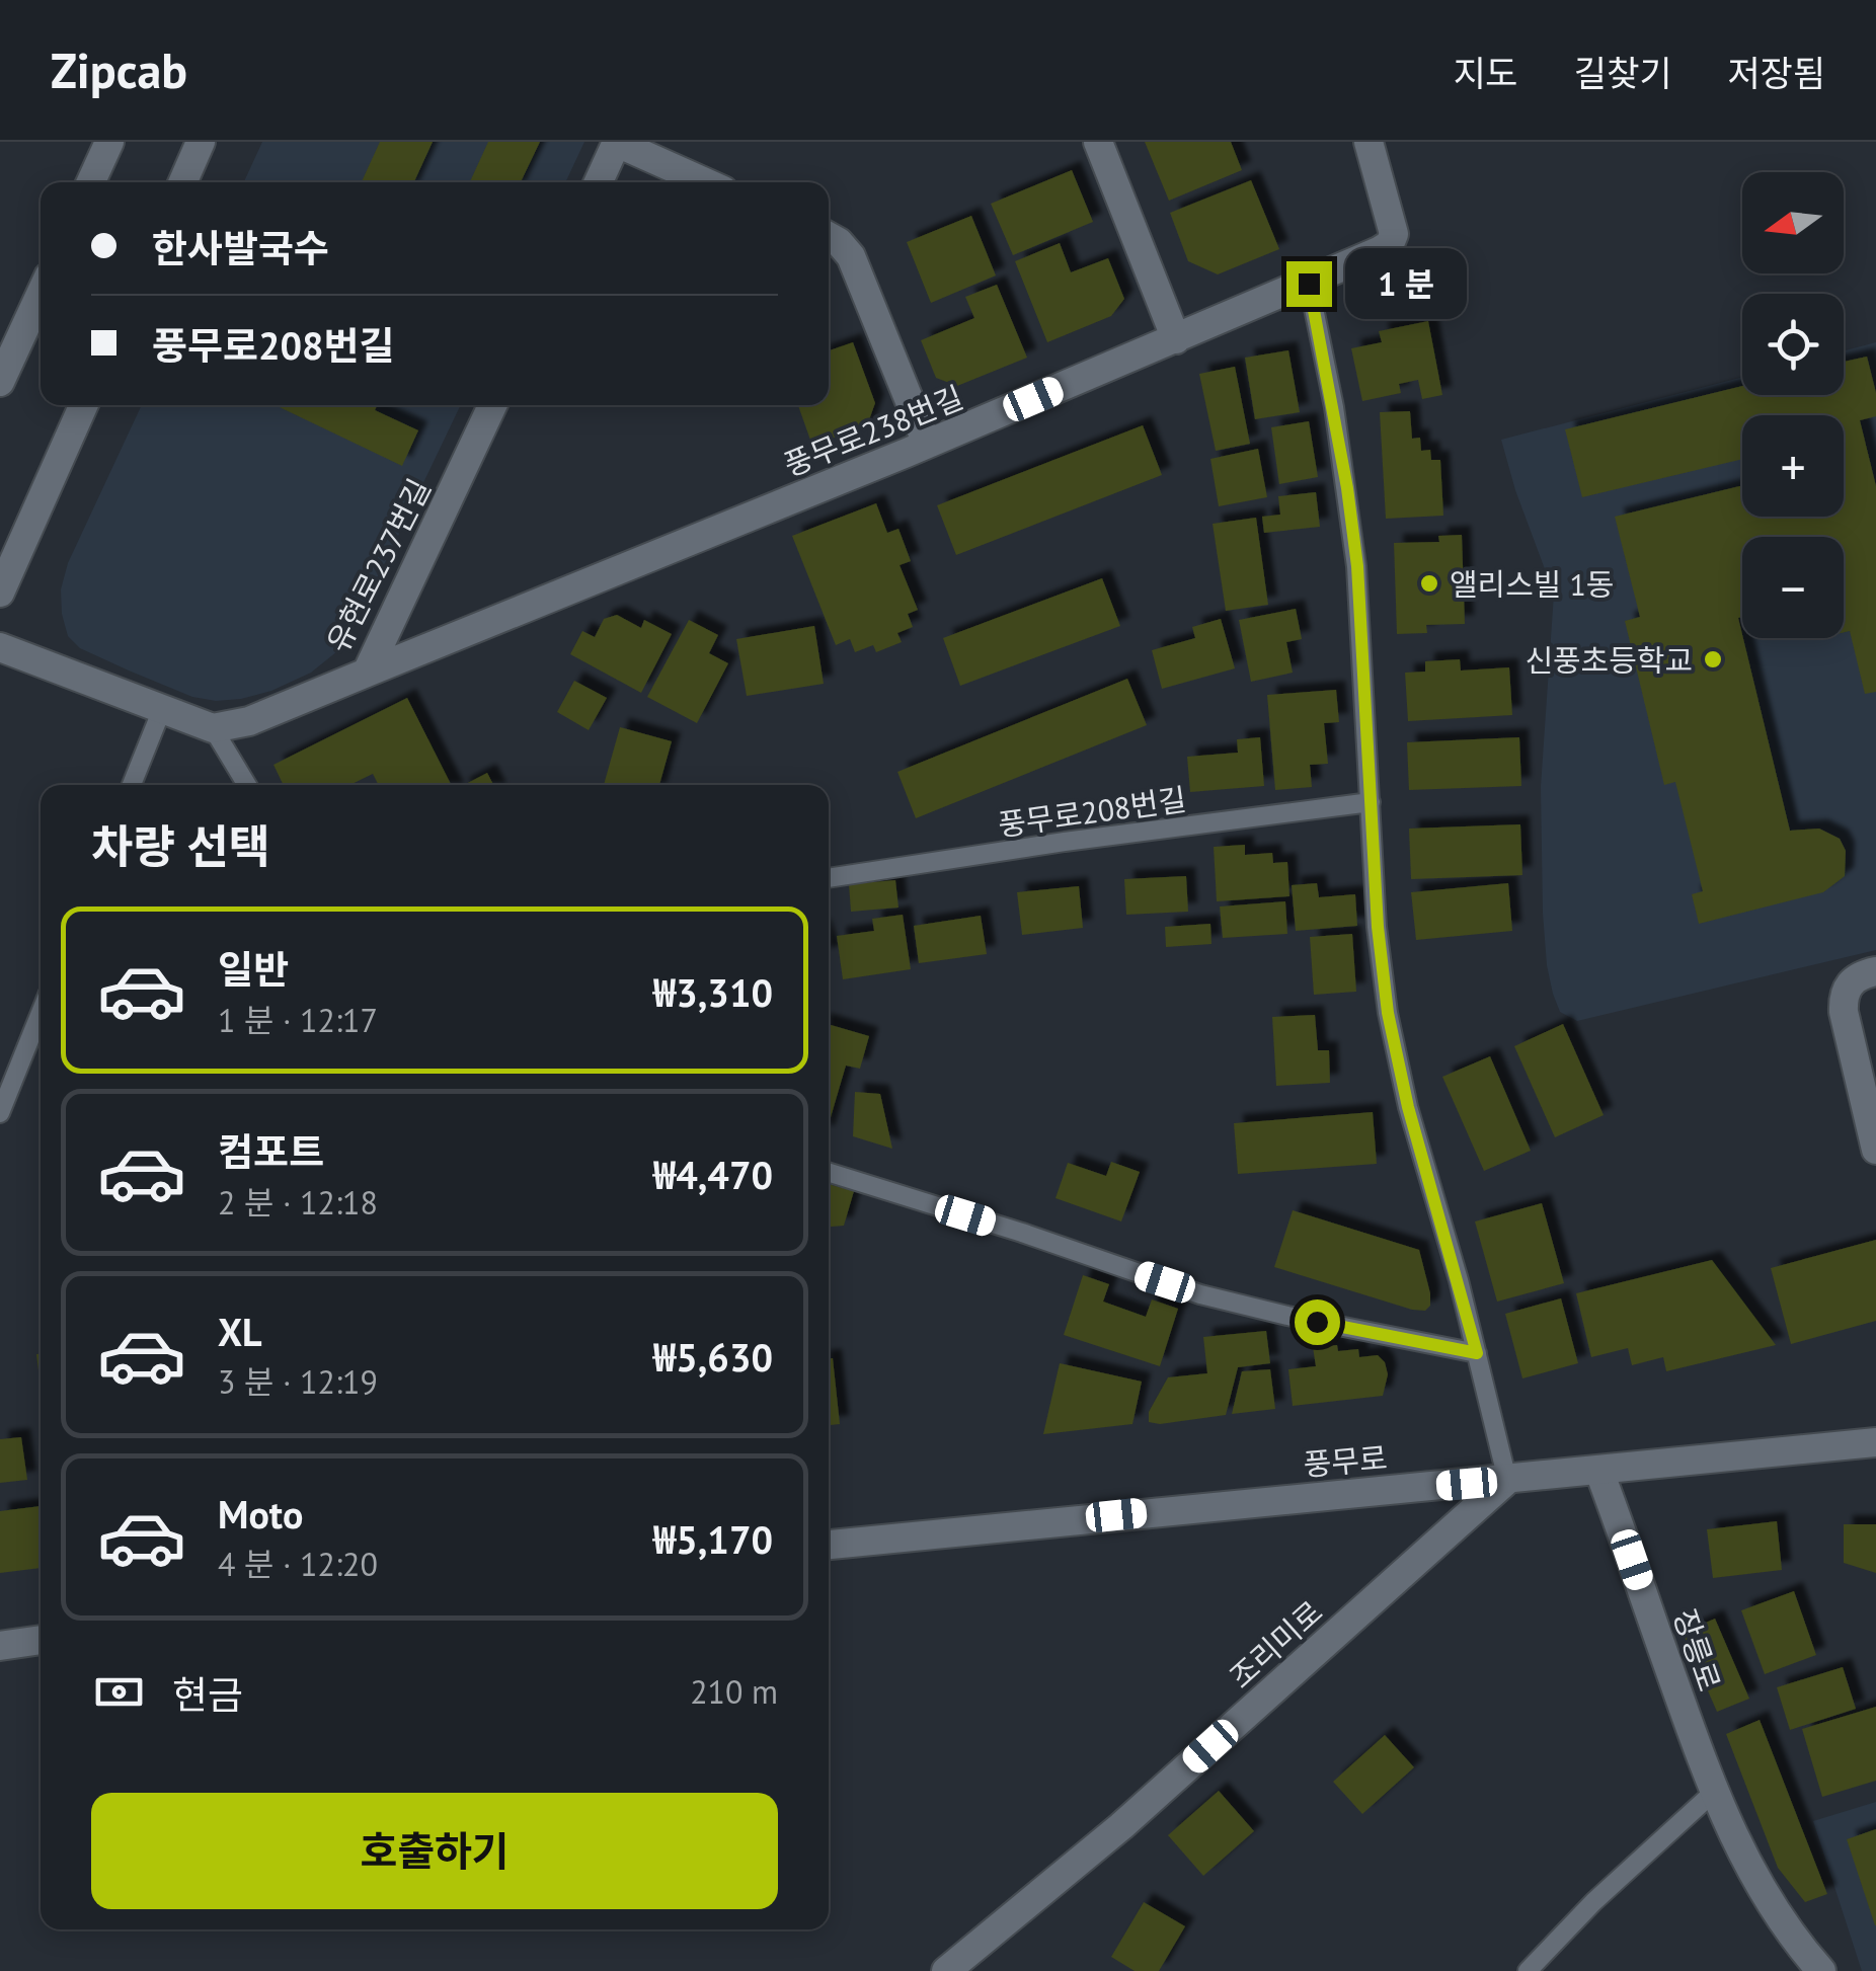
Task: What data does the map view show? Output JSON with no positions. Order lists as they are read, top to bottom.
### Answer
{
  "streets": {
    "street": [
      "풍무로238번길",
      "유현로237번길",
      "풍무로",
      "조리미로",
      "장릉로"
    ],
    "lane": ["풍무로208번길"]
  },
  "crossings": [
    ["풍무로238번길", "유현로237번길"],
    ["풍무로", "조리미로"],
    ["풍무로", "장릉로"]
  ],
  "places": ["앨리스빌 1동", "신풍초등학교"],
  "north": "left",
  "page": {
    "header": "Zipcab",
    "nav": ["지도", "길찾기", "저장됨"],
    "map_buttons": ["+", "−"],
    "banner": ["한사발국수", "풍무로208번길"],
    "bubble": "1 분",
    "heading": "차량 선택",
    "list": [
      {
        "name": "일반",
        "note": "1 분 · 12:17",
        "value": "₩3,310"
      },
      {
        "name": "컴포트",
        "note": "2 분 · 12:18",
        "value": "₩4,470"
      },
      {
        "name": "XL",
        "note": "3 분 · 12:19",
        "value": "₩5,630"
      },
      {
        "name": "Moto",
        "note": "4 분 · 12:20",
        "value": "₩5,170"
      }
    ],
    "pay": ["현금", "210 m"],
    "buttons": "호출하기"
  }
}
